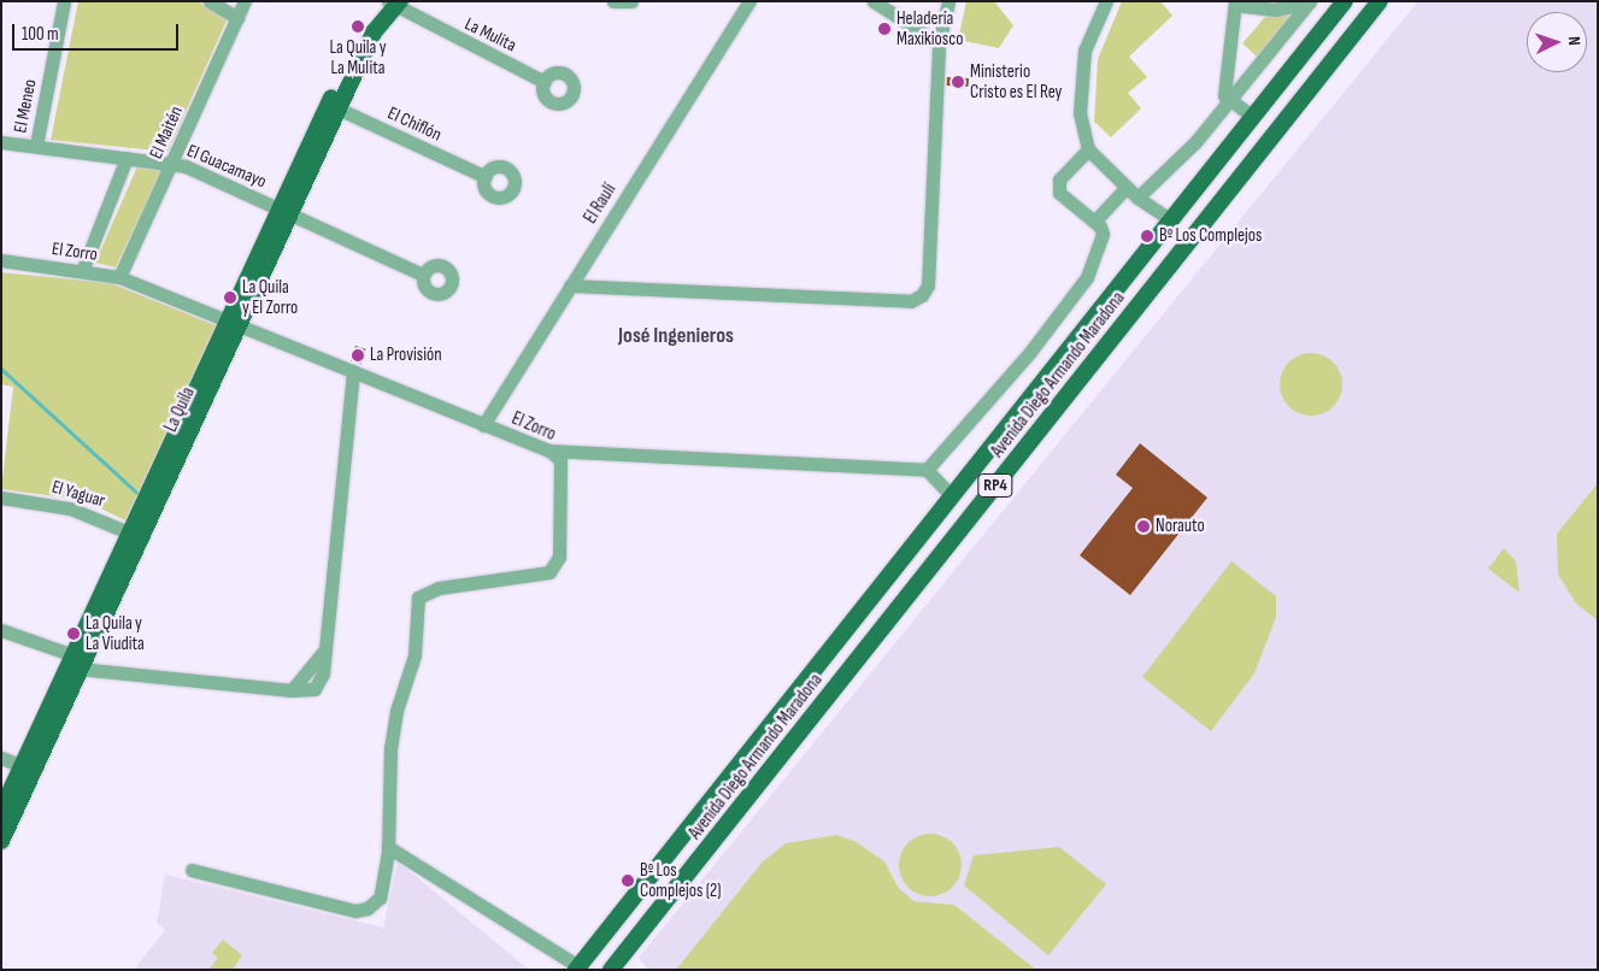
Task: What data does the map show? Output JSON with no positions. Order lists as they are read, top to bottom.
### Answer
{
  "streets": {
    "main road": ["Avenida Diego Armando Maradona", "La Quila", "RP4"],
    "street": [
      "La Mulita",
      "El Meneo",
      "El Chiflón",
      "El Maitén",
      "El Guacamayo",
      "El Raulí",
      "El Zorro",
      "El Yaguar"
    ]
  },
  "crossings": [
    ["La Mulita", "La Quila"],
    ["El Meneo", "El Guacamayo"],
    ["El Chiflón", "La Quila"],
    ["El Maitén", "El Guacamayo"],
    ["El Maitén", "El Zorro"],
    ["El Guacamayo", "La Quila"],
    ["El Raulí", "El Zorro"],
    ["El Zorro", "La Quila"],
    ["La Quila", "El Yaguar"]
  ],
  "districts": ["José Ingenieros"],
  "places": [
    "La Quila y La Mulita",
    "Heladería Maxikiosco",
    "Ministerio Cristo es El Rey",
    "Bº Los Complejos",
    "La Quila y El Zorro",
    "La Provisión",
    "Norauto",
    "La Quila y La Viudita",
    "Bº Los Complejos (2)"
  ],
  "scale_bar": "100 m",
  "north": "right"
}
